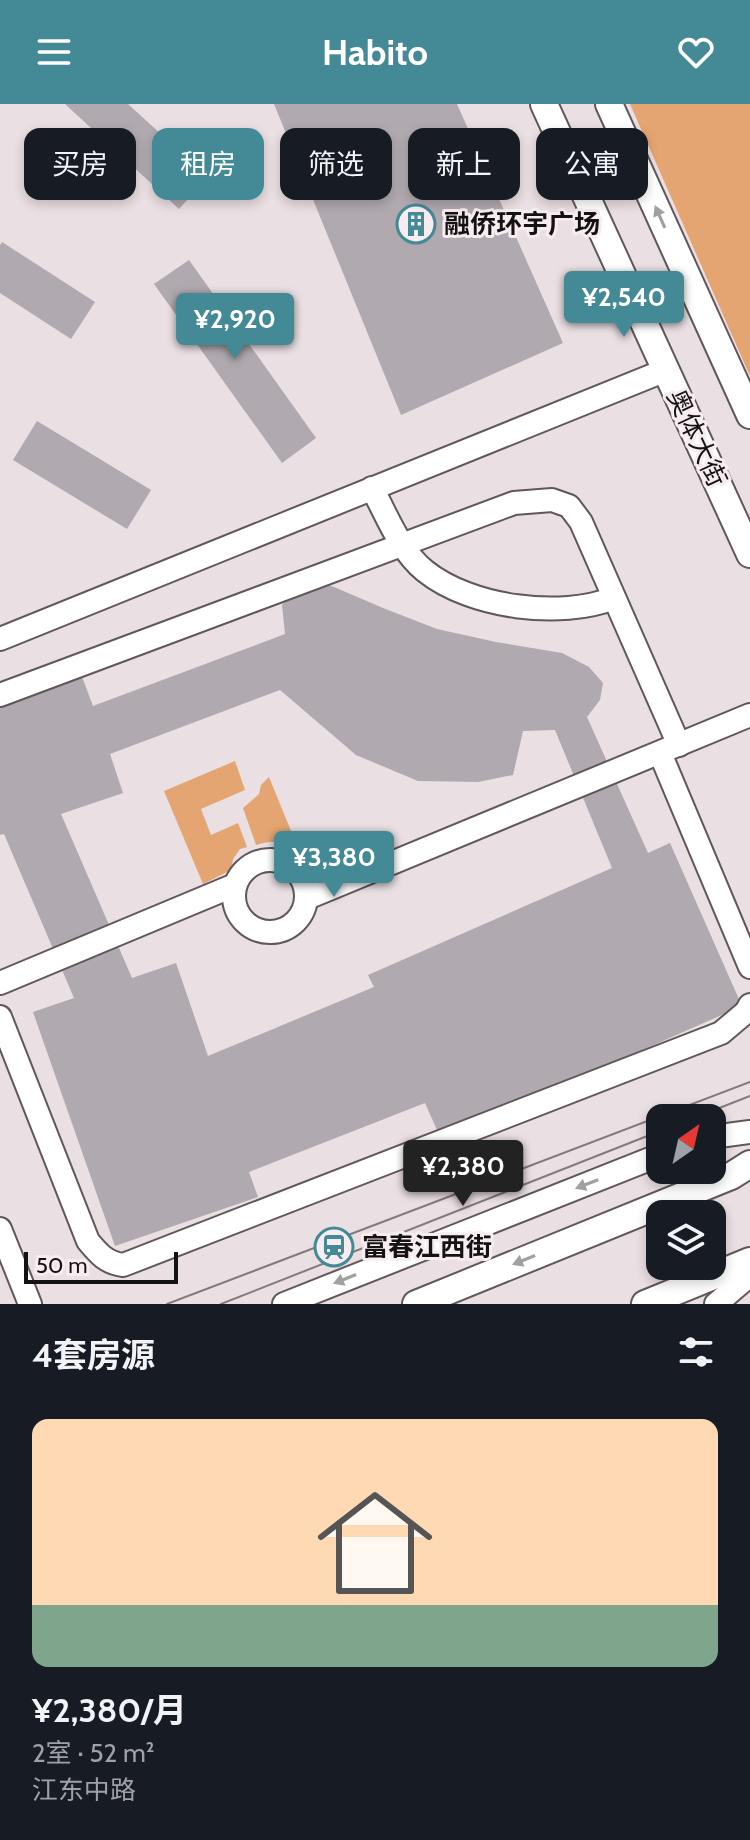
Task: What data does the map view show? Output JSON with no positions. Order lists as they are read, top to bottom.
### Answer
{
  "streets": {
    "main road": ["奥体大街"]
  },
  "places": {
    "building": ["融侨环宇广场"],
    "station": ["富春江西街"]
  },
  "scale_bar": "50 m",
  "north": "top right",
  "page": {
    "header": "Habito",
    "chip": [
      "买房",
      "租房",
      "筛选",
      "新上",
      "公寓"
    ],
    "price": [
      "¥2,540",
      "¥2,920",
      "¥3,380",
      "¥2,380"
    ],
    "scale": "50 m",
    "heading": "4套房源",
    "list": [
      {
        "name": "¥2,380/月",
        "note": "2室 · 52 m² · 江东中路"
      }
    ]
  }
}
